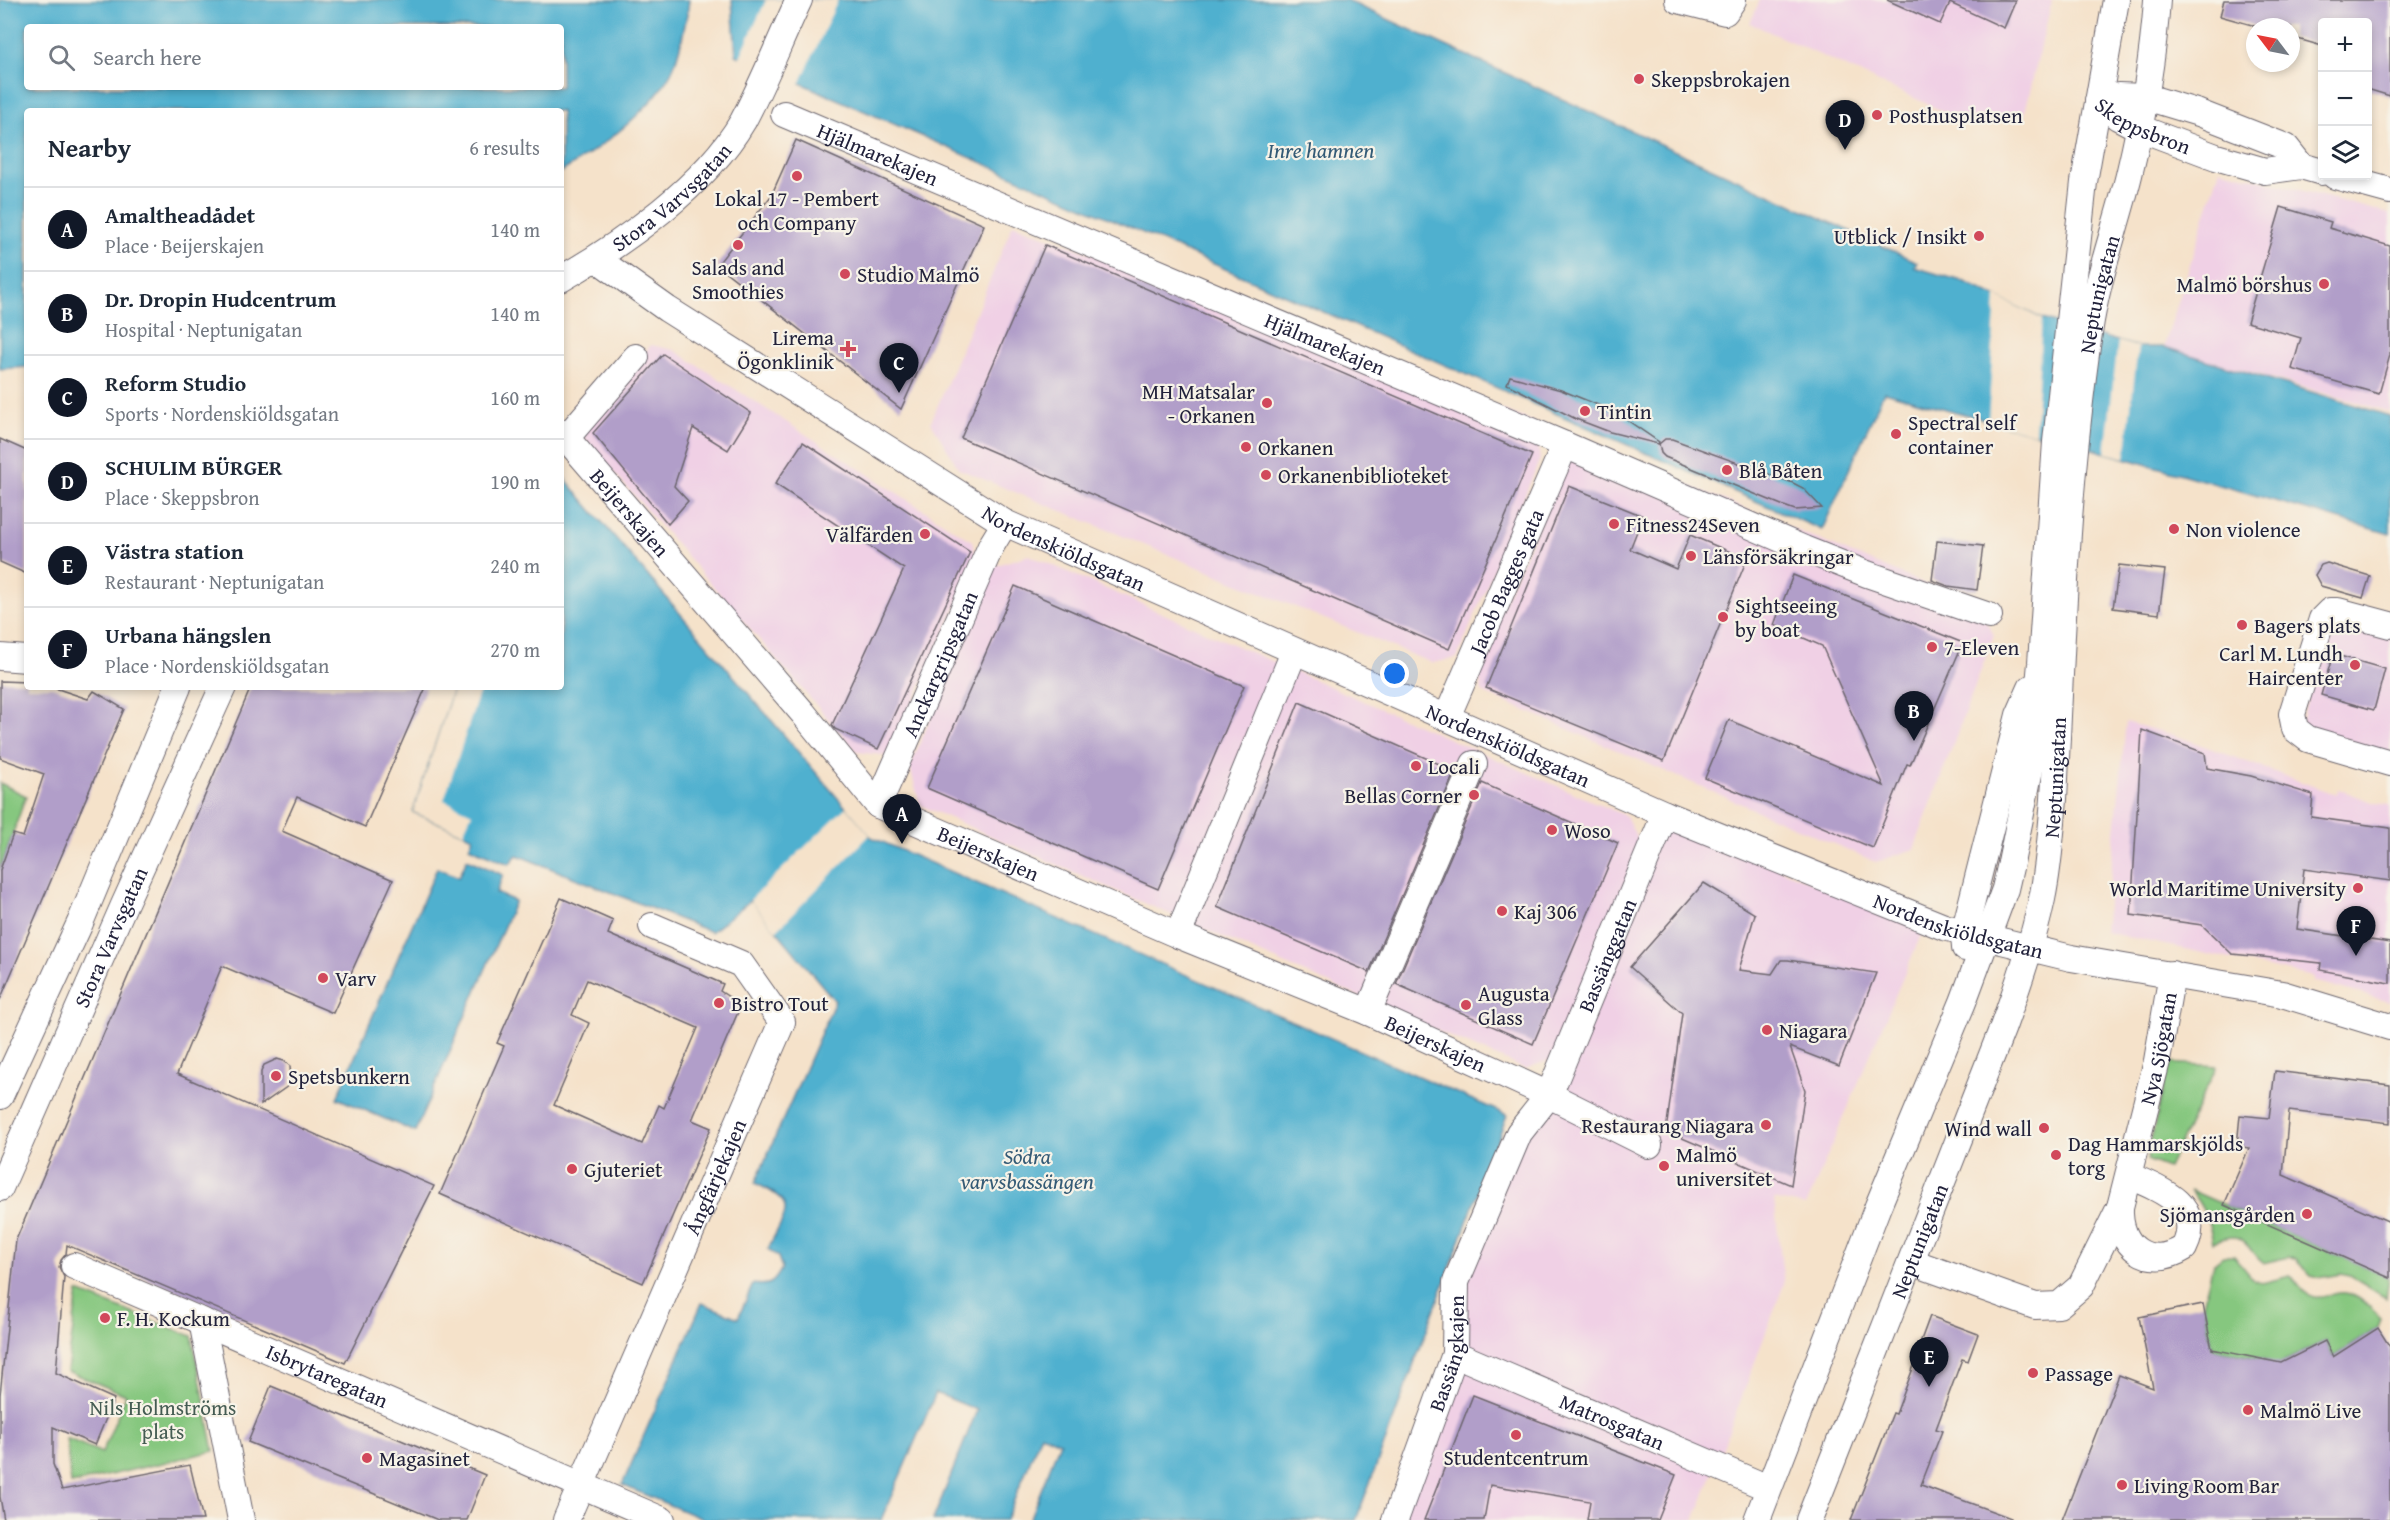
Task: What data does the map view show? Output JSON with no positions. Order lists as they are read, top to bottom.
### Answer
{
  "streets": {
    "street": [
      "Skeppsbron",
      "Hjälmarekajen",
      "Stora Varvsgatan",
      "Neptunigatan",
      "Beijerskajen",
      "Nordenskiöldsgatan",
      "Jacob Bagges gata",
      "Anckargripsgatan",
      "Bassänggatan",
      "Nya Sjögatan",
      "Ångfärjekajen",
      "Bassängkajen",
      "Isbrytaregatan",
      "Matrosgatan"
    ]
  },
  "crossings": [
    ["Skeppsbron", "Neptunigatan"],
    ["Hjälmarekajen", "Jacob Bagges gata"],
    ["Stora Varvsgatan", "Nordenskiöldsgatan"],
    ["Neptunigatan", "Nordenskiöldsgatan"],
    ["Neptunigatan", "Nya Sjögatan"],
    ["Neptunigatan", "Matrosgatan"],
    ["Beijerskajen", "Anckargripsgatan"],
    ["Beijerskajen", "Bassänggatan"],
    ["Beijerskajen", "Bassängkajen"],
    ["Nordenskiöldsgatan", "Jacob Bagges gata"],
    ["Nordenskiöldsgatan", "Anckargripsgatan"],
    ["Nordenskiöldsgatan", "Bassänggatan"],
    ["Nordenskiöldsgatan", "Nya Sjögatan"],
    ["Bassänggatan", "Bassängkajen"],
    ["Ångfärjekajen", "Isbrytaregatan"],
    ["Bassängkajen", "Matrosgatan"]
  ],
  "water": ["Inre hamnen", "Södra varvsbassängen"],
  "parks": ["Nils Holmströms plats"],
  "places": {
    "other": [
      "Skeppsbrokajen",
      "Posthusplatsen",
      "Lokal 17 - Pembert och Company",
      "Utblick / Insikt",
      "Salads and Smoothies",
      "Studio Malmö",
      "Malmö börshus",
      "MH Matsalar - Orkanen",
      "Tintin",
      "Spectral self container",
      "Orkanen",
      "Blå Båten",
      "Orkanenbiblioteket",
      "Fitness24Seven",
      "Non violence",
      "Välfärden",
      "Länsförsäkringar",
      "Sightseeing by boat",
      "Bagers plats",
      "7-Eleven",
      "Carl M. Lundh Haircenter",
      "Locali",
      "Bellas Corner",
      "Woso",
      "World Maritime University",
      "Kaj 306",
      "Varv",
      "Bistro Tout",
      "Augusta Glass",
      "Niagara",
      "Spetsbunkern",
      "Restaurang Niagara",
      "Wind wall",
      "Dag Hammarskjölds torg",
      "Malmö universitet",
      "Gjuteriet",
      "Sjömansgården",
      "F. H. Kockum",
      "Passage",
      "Malmö Live",
      "Studentcentrum",
      "Magasinet",
      "Living Room Bar"
    ],
    "health": ["Lirema Ögonklinik"]
  },
  "north": "top left",
  "page": {
    "map_buttons": ["+", "−"],
    "search": "Search here",
    "pins": [
      "D",
      "C",
      "B",
      "A",
      "F",
      "E"
    ],
    "heading": ["Nearby", "6 results"],
    "list": [
      {
        "mark": "A",
        "name": "Amaltheadådet",
        "note": "Place · Beijerskajen",
        "value": "140 m"
      },
      {
        "mark": "B",
        "name": "Dr. Dropin Hudcentrum",
        "note": "Hospital · Neptunigatan",
        "value": "140 m"
      },
      {
        "mark": "C",
        "name": "Reform Studio",
        "note": "Sports · Nordenskiöldsgatan",
        "value": "160 m"
      },
      {
        "mark": "D",
        "name": "SCHULIM BÜRGER",
        "note": "Place · Skeppsbron",
        "value": "190 m"
      },
      {
        "mark": "E",
        "name": "Västra station",
        "note": "Restaurant · Neptunigatan",
        "value": "240 m"
      },
      {
        "mark": "F",
        "name": "Urbana hängslen",
        "note": "Place · Nordenskiöldsgatan",
        "value": "270 m"
      }
    ]
  }
}
